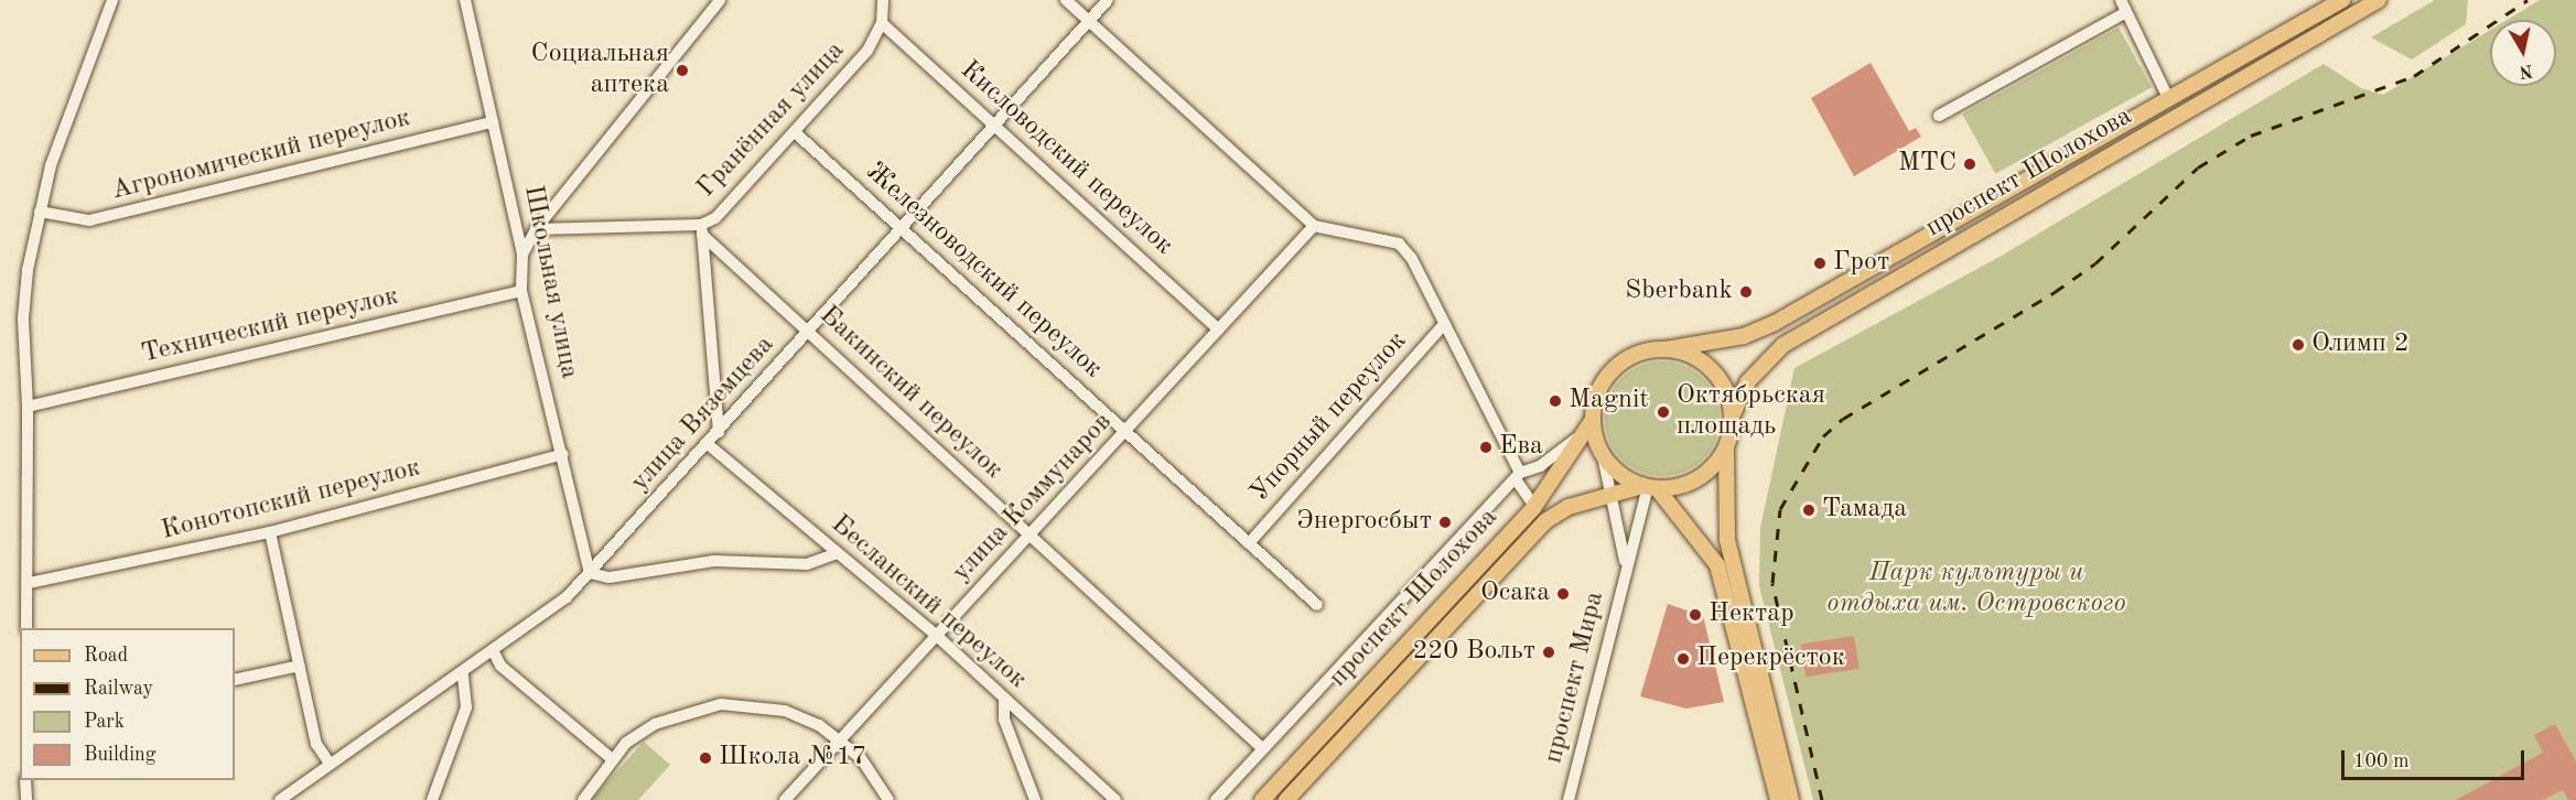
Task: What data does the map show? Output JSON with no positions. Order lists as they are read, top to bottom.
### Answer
{
  "streets": {
    "main road": ["проспект Шолохова"],
    "street": [
      "Гранённая улица",
      "Агрономический переулок",
      "Кисловодский переулок",
      "Железноводский переулок",
      "Школьная улица",
      "Технический переулок",
      "Бакинский переулок",
      "улица Вяземцева",
      "Упорный переулок",
      "улица Коммунаров",
      "Конотопский переулок",
      "Бесланский переулок",
      "проспект Мира"
    ]
  },
  "crossings": [
    ["Гранённая улица", "Кисловодский переулок"],
    ["Гранённая улица", "Железноводский переулок"],
    ["Гранённая улица", "Бакинский переулок"],
    ["Агрономический переулок", "Школьная улица"],
    ["Кисловодский переулок", "улица Вяземцева"],
    ["Кисловодский переулок", "улица Коммунаров"],
    ["проспект Шолохова", "проспект Мира"],
    ["Железноводский переулок", "улица Вяземцева"],
    ["Железноводский переулок", "Упорный переулок"],
    ["Железноводский переулок", "улица Коммунаров"],
    ["Школьная улица", "Технический переулок"],
    ["Школьная улица", "улица Вяземцева"],
    ["Школьная улица", "Конотопский переулок"],
    ["Бакинский переулок", "улица Вяземцева"],
    ["Бакинский переулок", "улица Коммунаров"],
    ["улица Вяземцева", "Бесланский переулок"],
    ["улица Коммунаров", "Бесланский переулок"]
  ],
  "parks": ["Парк культуры и отдыха им. Островского"],
  "places": [
    "Социальная аптека",
    "МТС",
    "Грот",
    "Sberbank",
    "Олимп 2",
    "Magnit",
    "Октябрьская площадь",
    "Ева",
    "Тамада",
    "Энергосбыт",
    "Осака",
    "Нектар",
    "220 Вольт",
    "Перекрёсток",
    "Школа №17"
  ],
  "legend": [
    "Road",
    "Railway",
    "Park",
    "Building"
  ],
  "scale_bar": "100 m",
  "north": "bottom"
}
